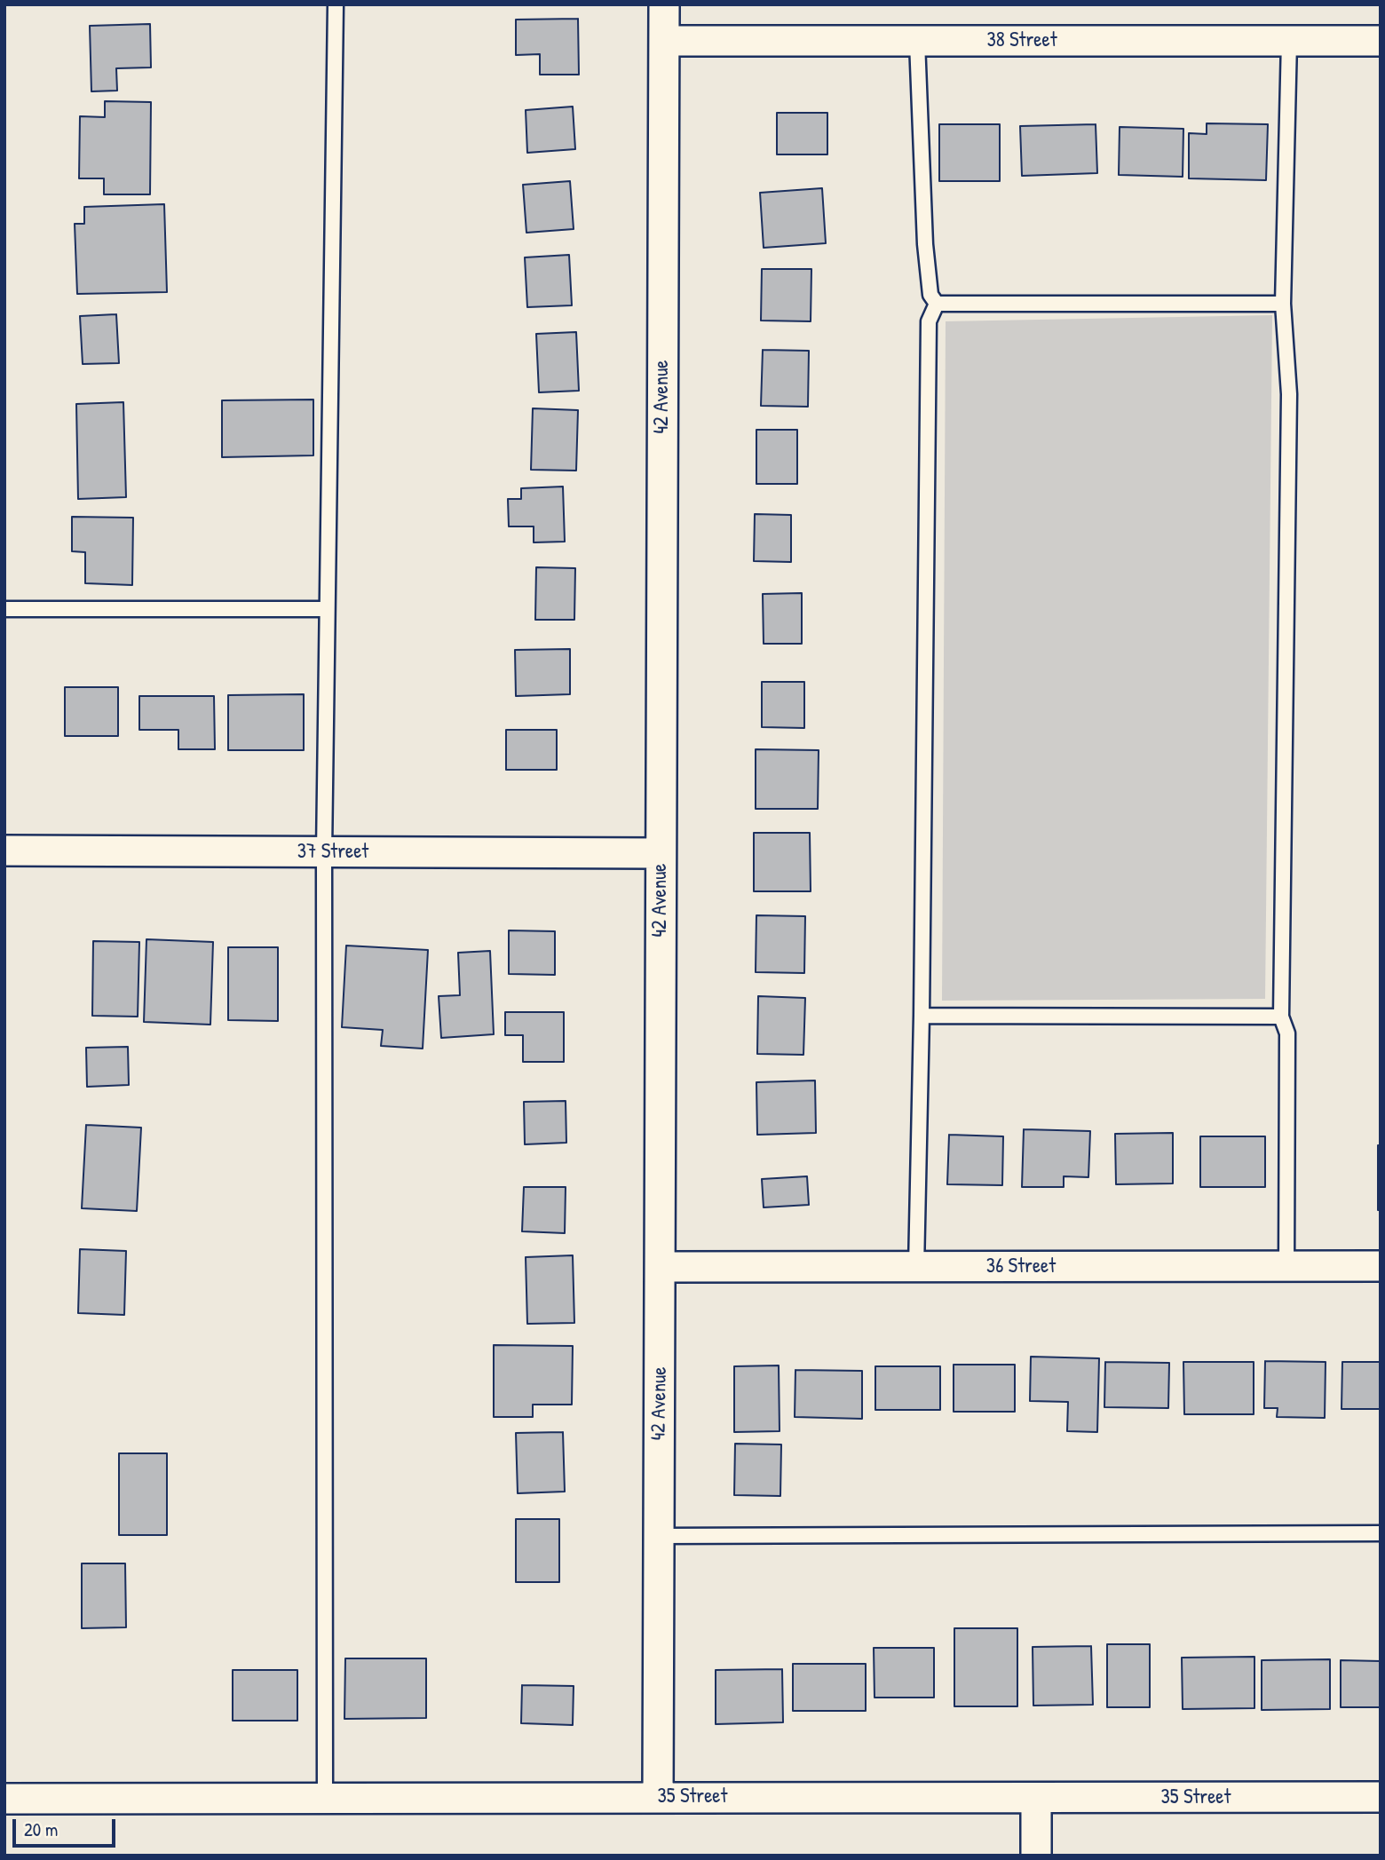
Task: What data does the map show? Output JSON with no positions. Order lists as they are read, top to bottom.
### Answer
{
  "streets": {
    "street": [
      "38 Street",
      "42 Avenue",
      "37 Street",
      "36 Street",
      "35 Street"
    ]
  },
  "crossings": [
    ["38 Street", "42 Avenue"],
    ["42 Avenue", "37 Street"],
    ["42 Avenue", "36 Street"],
    ["42 Avenue", "35 Street"]
  ],
  "scale_bar": "20 m"
}
